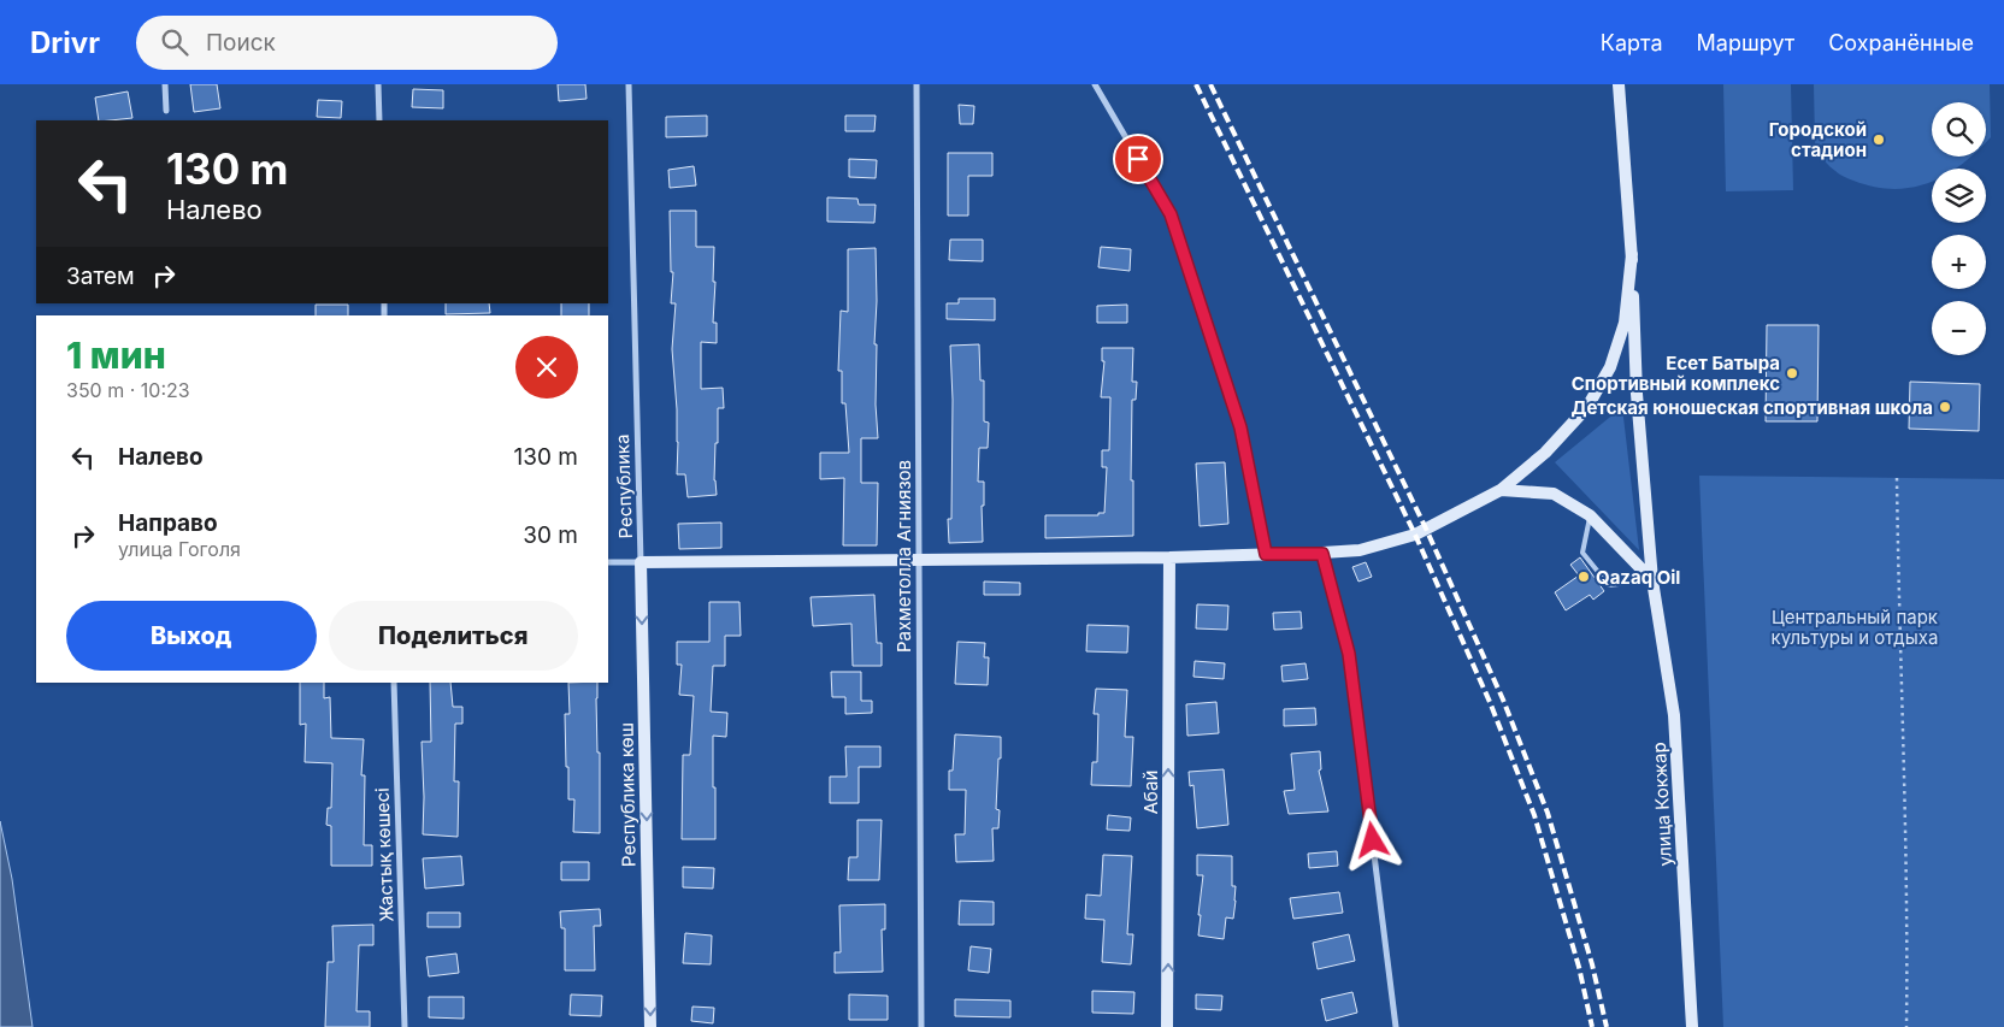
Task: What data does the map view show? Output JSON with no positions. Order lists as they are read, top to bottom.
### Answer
{
  "streets": {
    "main road": ["Абай", "Республика көш", "улица Кокжар"],
    "street": ["Республика", "Рахметолла Агниязов", "Жастық көшесі"]
  },
  "crossings": [
    ["Республика", "Республика көш"]
  ],
  "one_way": ["Абай", "Республика көш"],
  "parks": ["Центральный парк культуры и отдыха"],
  "places": [
    "Городской стадион",
    "Есет Батыра Спортивный комплекс",
    "Детская юношеская спортивная школа",
    "Qazaq Oil"
  ],
  "page": {
    "header": "Drivr",
    "search": "Поиск",
    "nav": ["Карта", "Маршрут", "Сохранённые"],
    "map_buttons": ["+", "−"],
    "turn": ["130 m", "Налево"],
    "then": "Затем",
    "heading": ["1 мин", "350 m · 10:23"],
    "list": [
      {
        "name": "Налево",
        "value": "130 m"
      },
      {
        "name": "Направо",
        "note": "улица Гоголя",
        "value": "30 m"
      }
    ],
    "buttons": ["Выход", "Поделиться"]
  }
}
